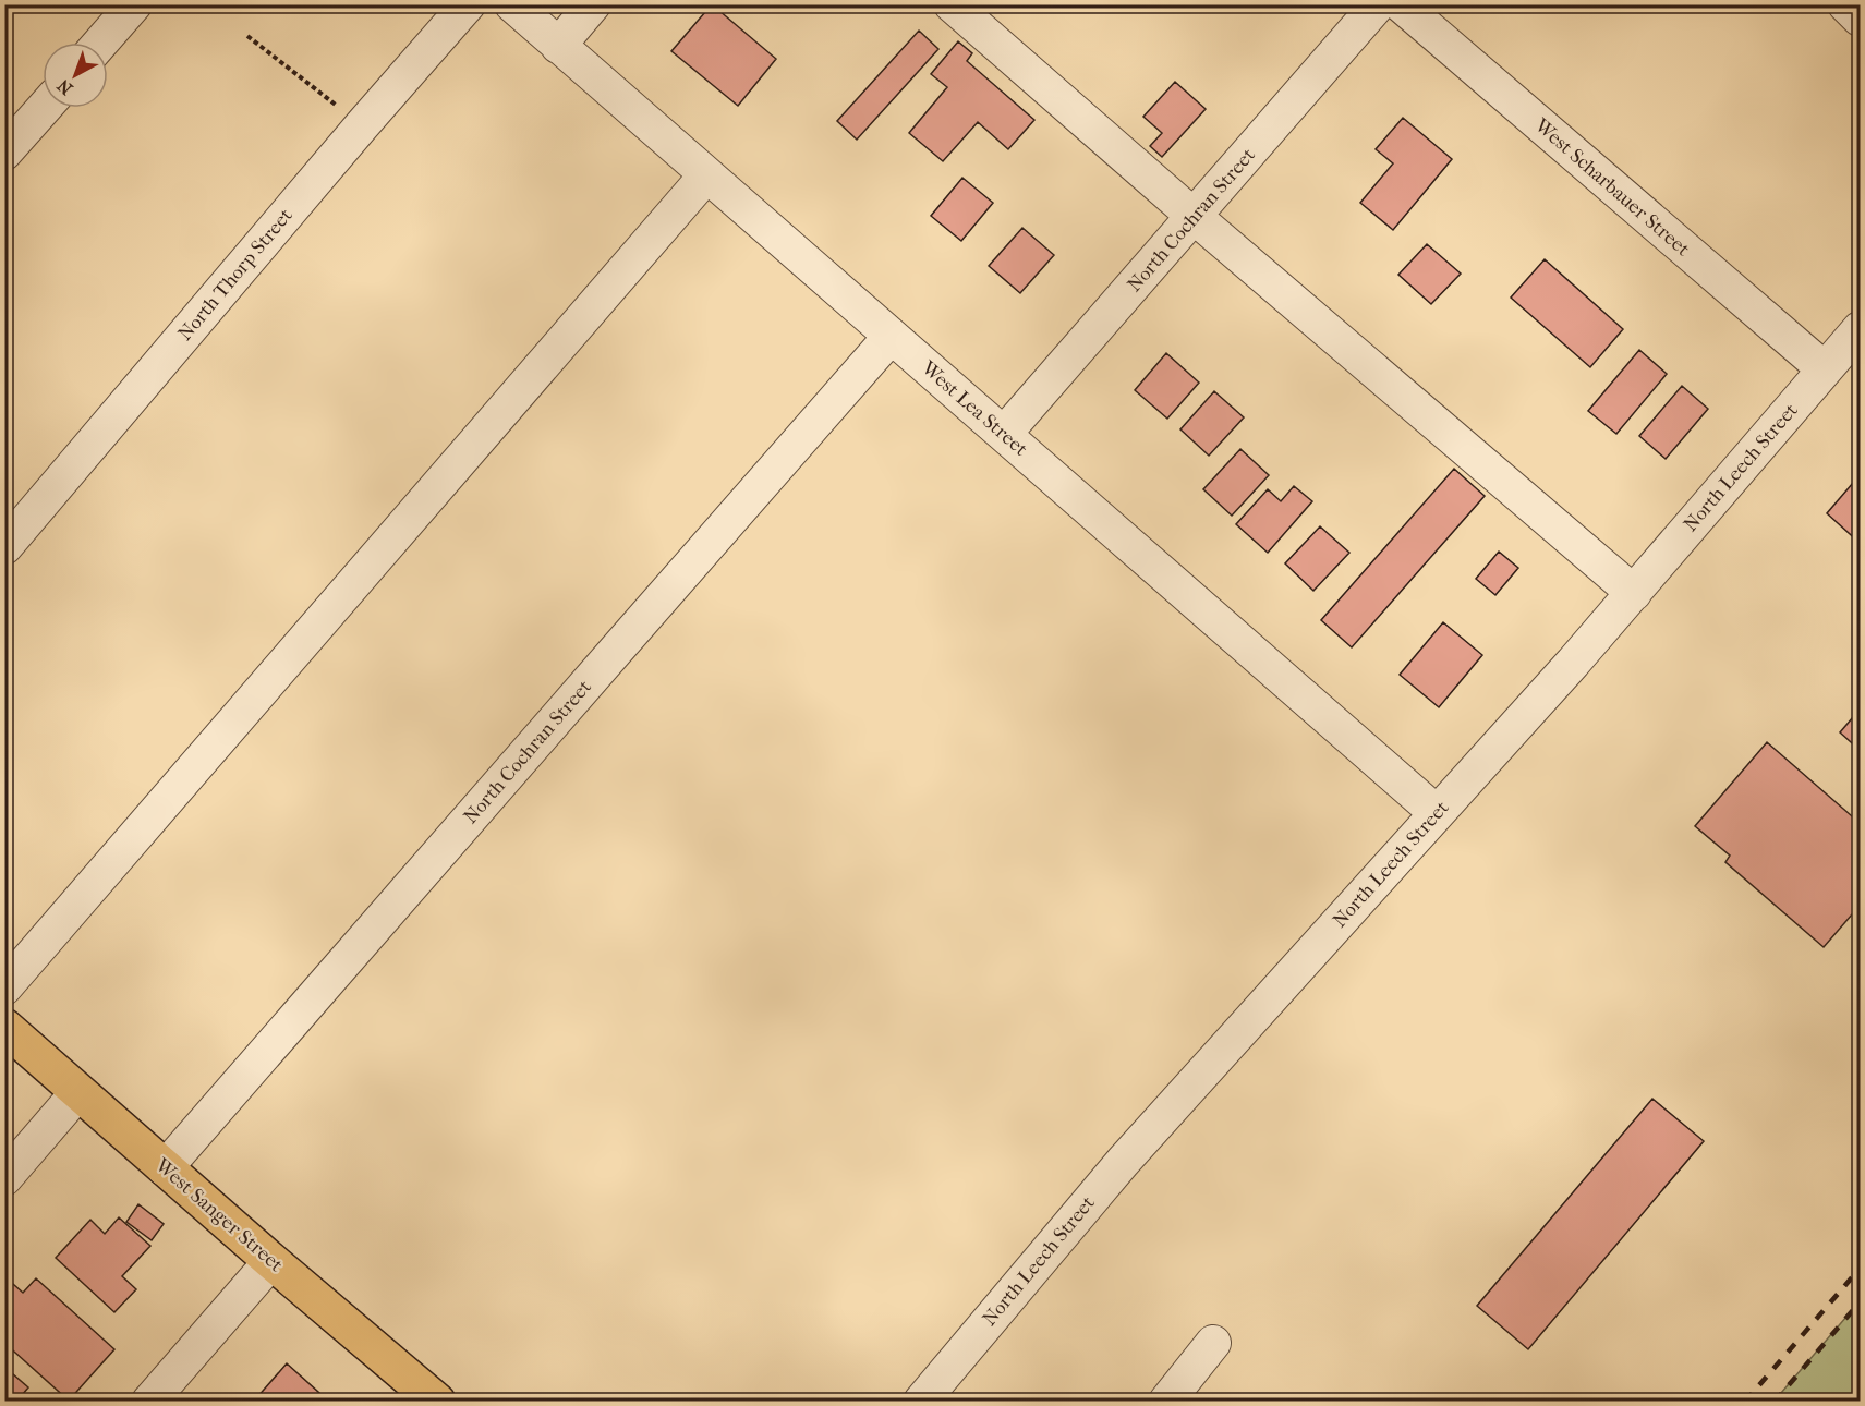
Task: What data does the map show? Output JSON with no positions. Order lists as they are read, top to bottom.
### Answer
{
  "streets": {
    "main road": ["West Sanger Street"],
    "street": [
      "West Scharbauer Street",
      "North Cochran Street",
      "North Thorp Street",
      "West Lea Street",
      "North Leech Street"
    ]
  },
  "crossings": [
    ["West Scharbauer Street", "North Leech Street"],
    ["North Cochran Street", "West Lea Street"],
    ["North Cochran Street", "West Sanger Street"],
    ["West Lea Street", "North Leech Street"]
  ],
  "north": "bottom left"
}
